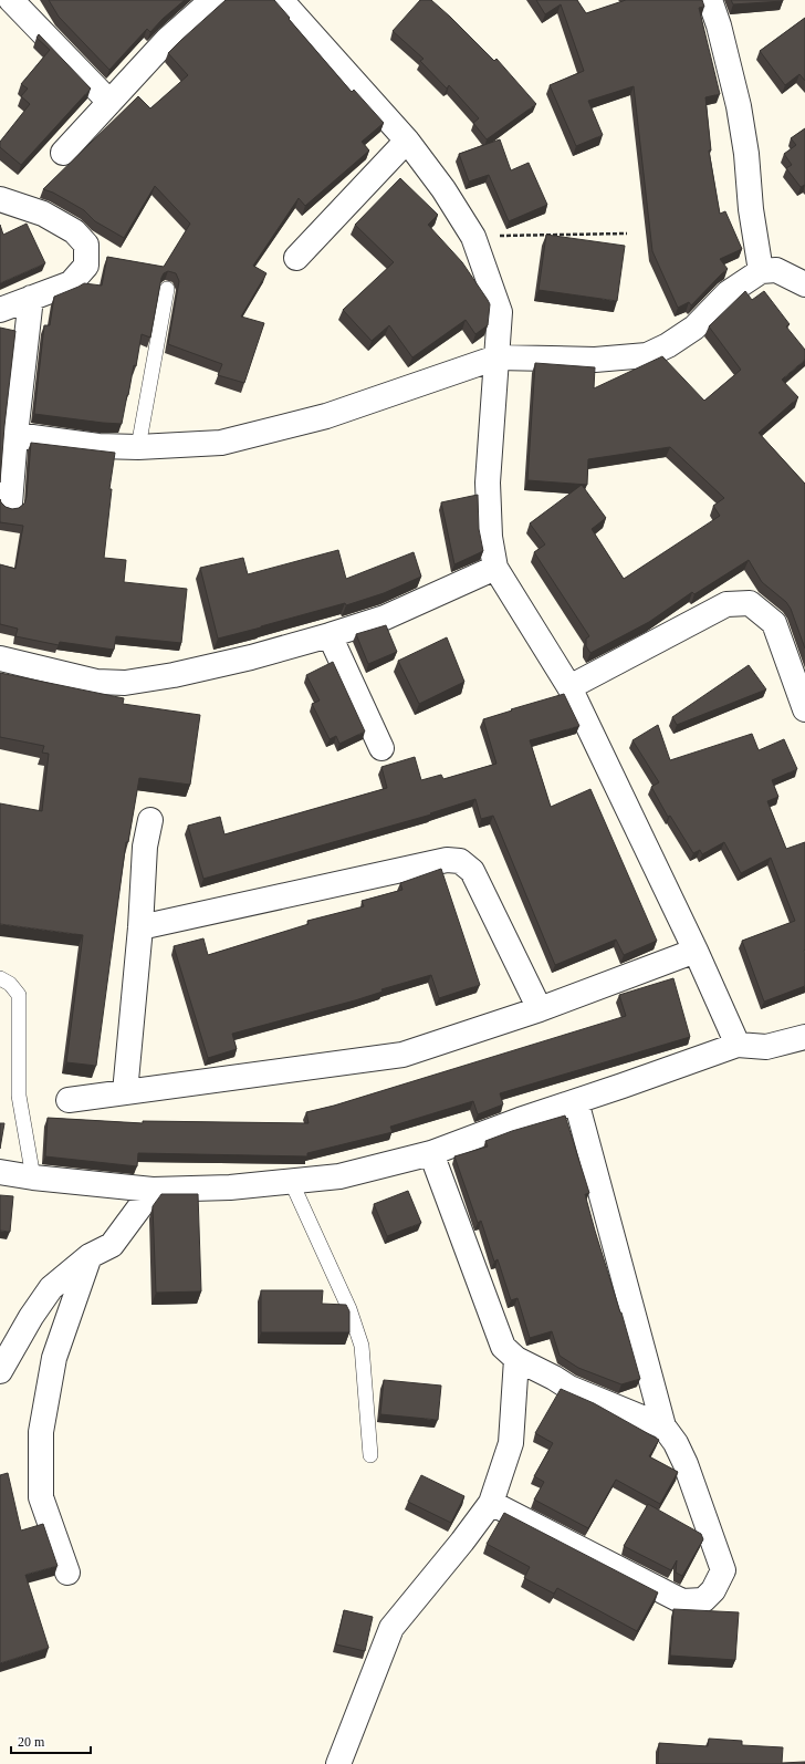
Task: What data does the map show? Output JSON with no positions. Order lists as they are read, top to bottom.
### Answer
{
  "scale_bar": "20 m"
}
